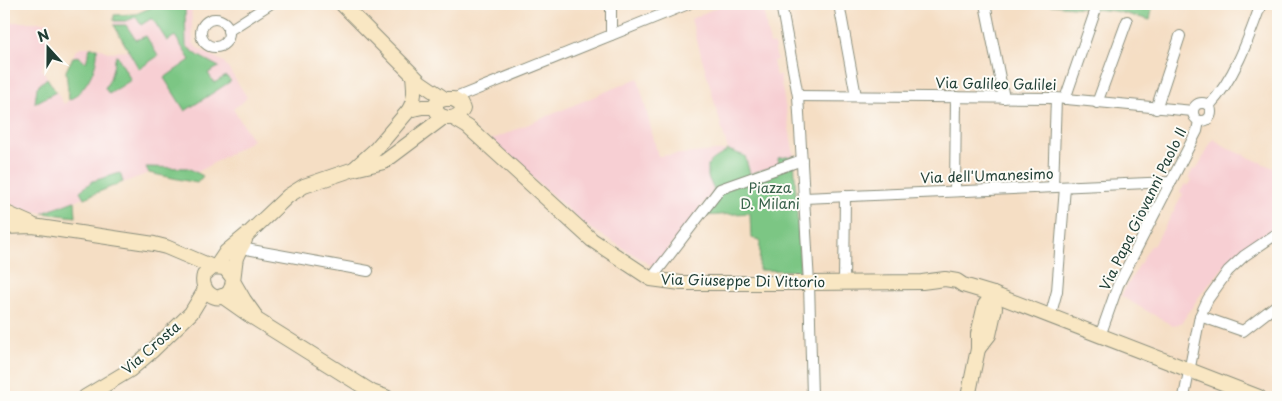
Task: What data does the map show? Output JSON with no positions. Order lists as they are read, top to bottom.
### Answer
{
  "streets": {
    "street": [
      "Via Galileo Galilei",
      "Via dell'Umanesimo",
      "Via Papa Giovanni Paolo II",
      "Via Giuseppe Di Vittorio",
      "Via Crosta"
    ]
  },
  "crossings": [
    ["Via Galileo Galilei", "Via Papa Giovanni Paolo II"],
    ["Via dell'Umanesimo", "Via Papa Giovanni Paolo II"],
    ["Via Papa Giovanni Paolo II", "Via Giuseppe Di Vittorio"]
  ],
  "parks": ["Piazza D. Milani"],
  "north": "top"
}
